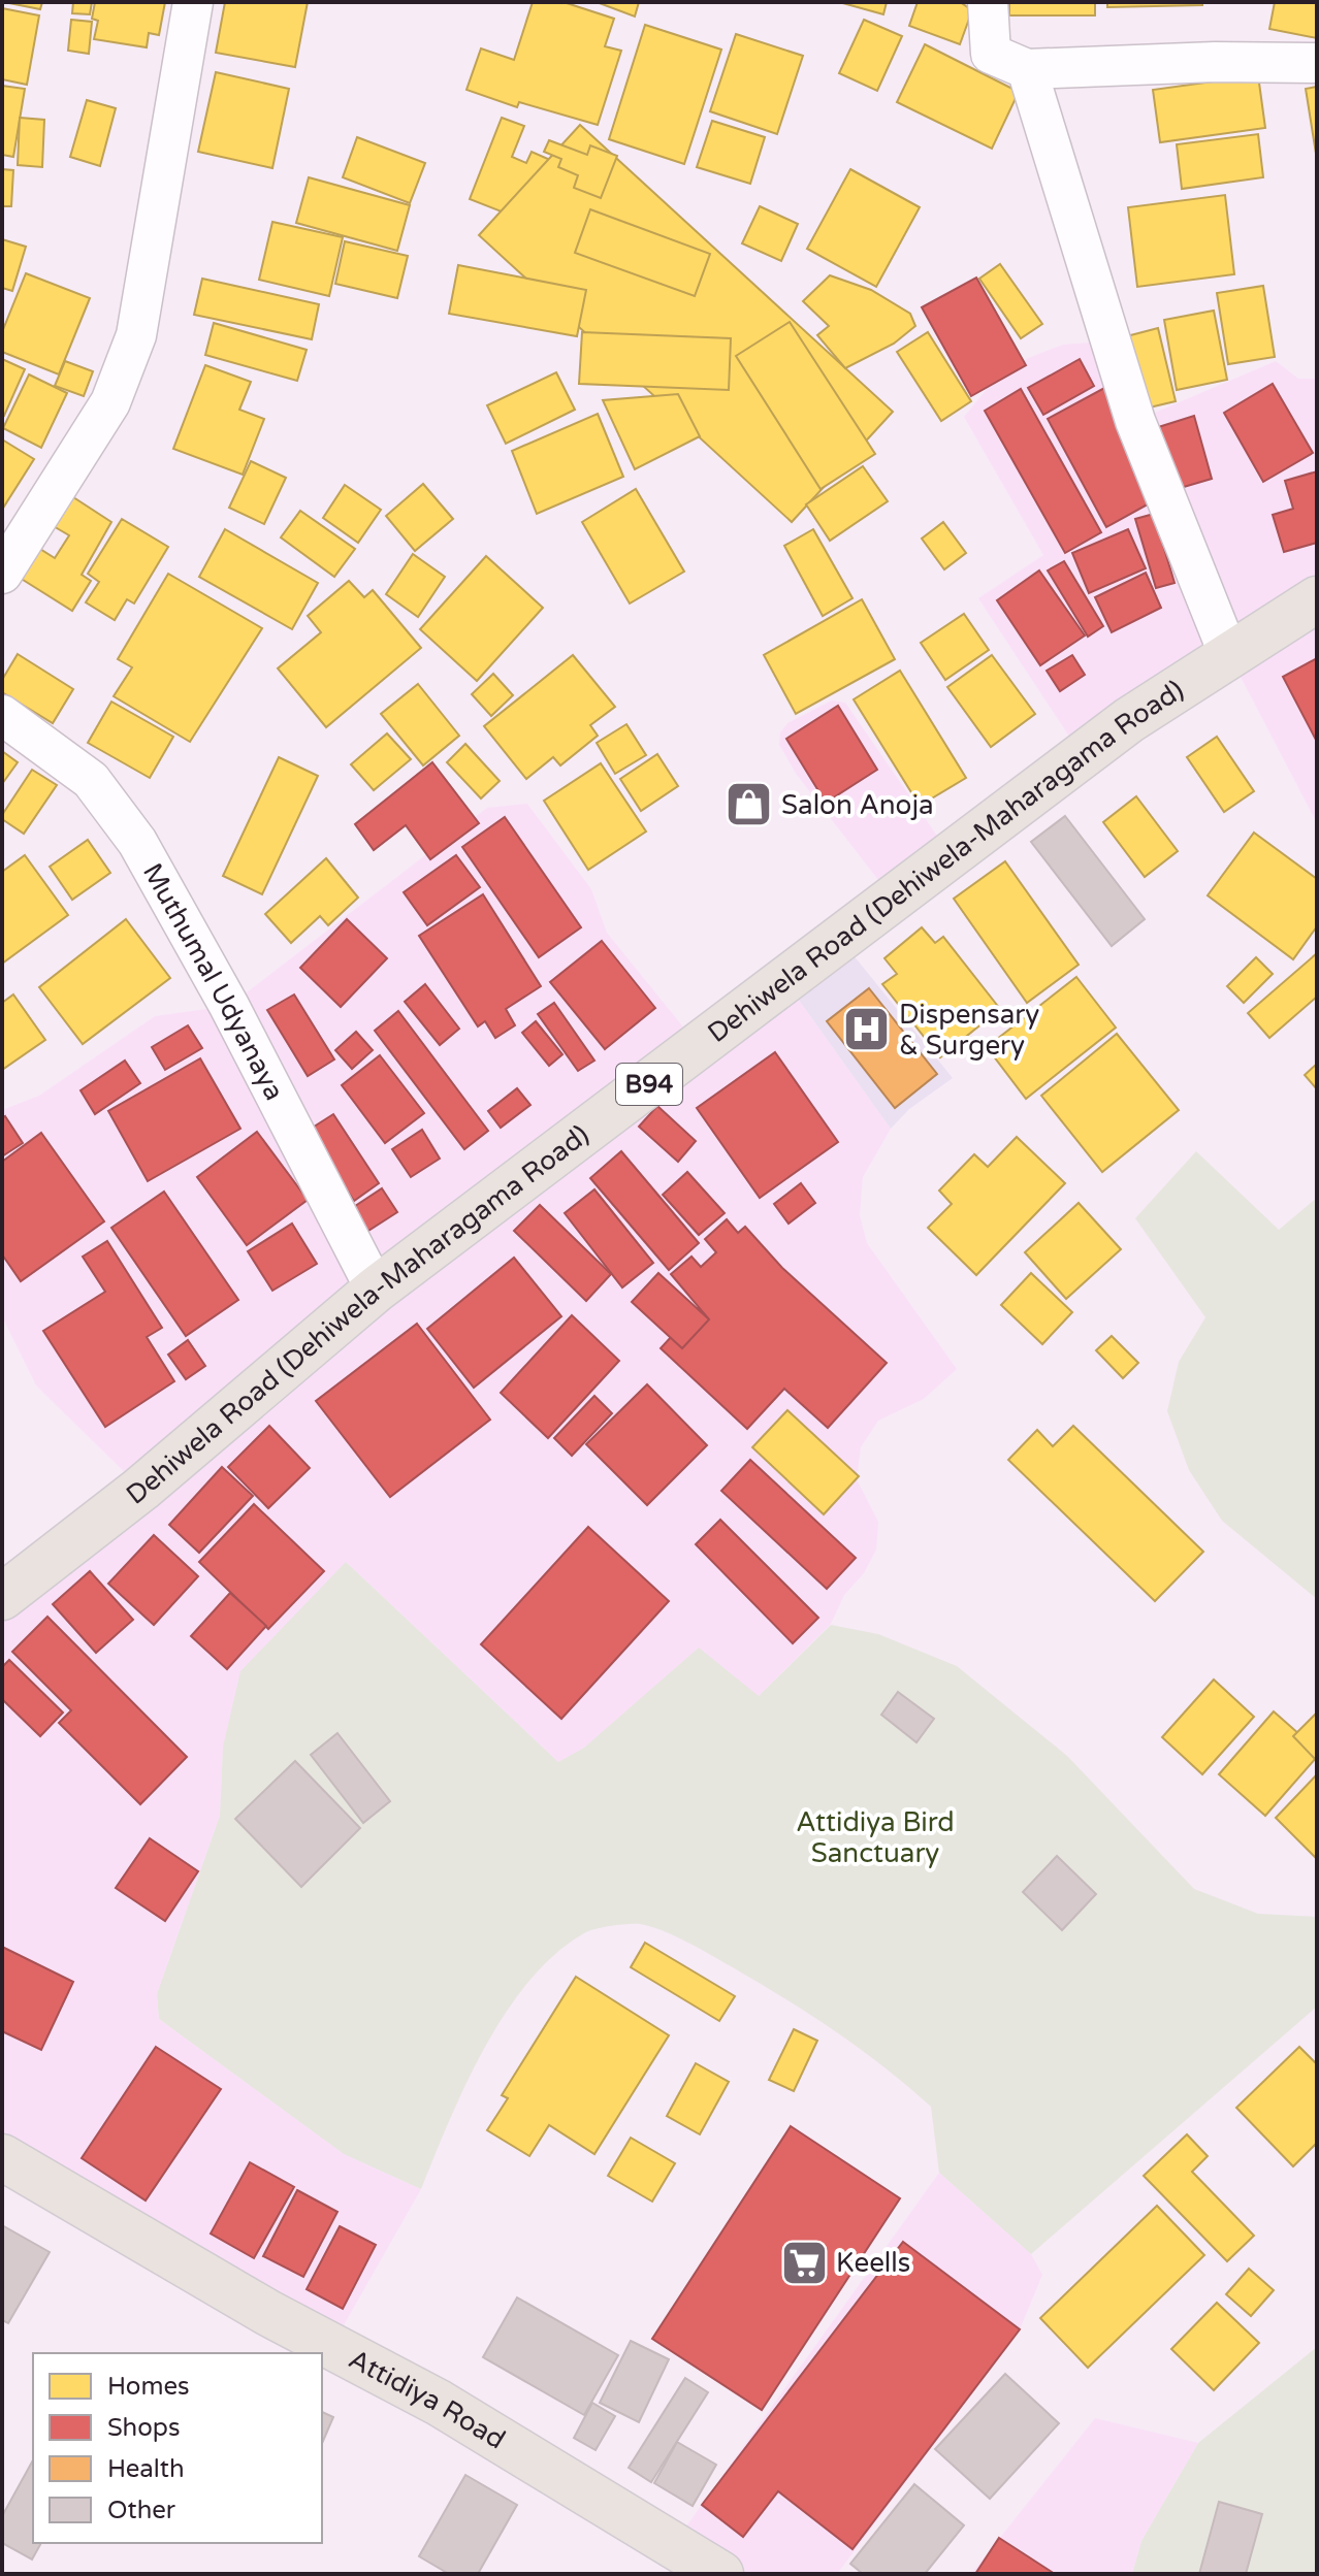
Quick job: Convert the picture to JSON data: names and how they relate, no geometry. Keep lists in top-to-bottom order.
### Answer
{
  "streets": {
    "main road": ["Dehiwela Road (Dehiwela-Maharagama Road)", "B94", "Attidiya Road"],
    "street": ["Muthumal Udyanaya"]
  },
  "crossings": [
    ["Dehiwela Road (Dehiwela-Maharagama Road)", "Muthumal Udyanaya"]
  ],
  "parks": ["Attidiya Bird Sanctuary"],
  "places": {
    "shop": ["Salon Anoja"],
    "hospital": ["Dispensary & Surgery"],
    "supermarket": ["Keells"]
  },
  "legend": [
    "Homes",
    "Shops",
    "Health",
    "Other"
  ]
}
